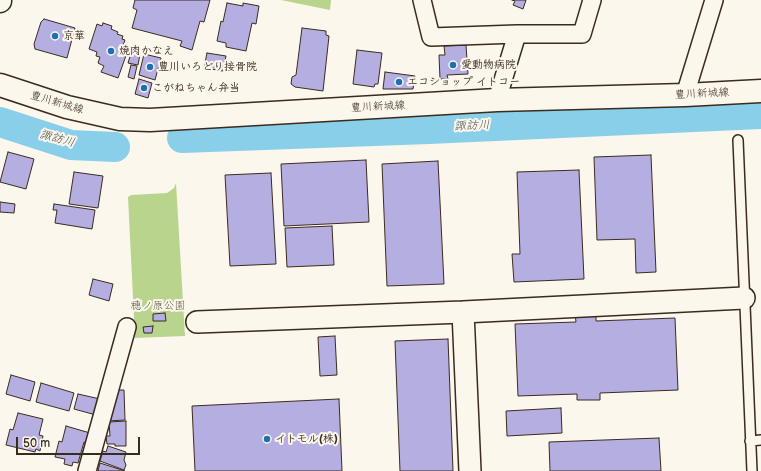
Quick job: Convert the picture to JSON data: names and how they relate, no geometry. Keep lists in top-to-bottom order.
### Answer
{
  "streets": {
    "main road": ["豊川新城線"]
  },
  "water": ["諏訪川"],
  "parks": ["穂ノ原公園"],
  "places": [
    "京華",
    "焼肉かなえ",
    "愛動物病院",
    "豊川いろどり接骨院",
    "エコショップ イトコー",
    "こがねちゃん弁当",
    "イトモル(株)"
  ],
  "scale_bar": "50 m"
}
